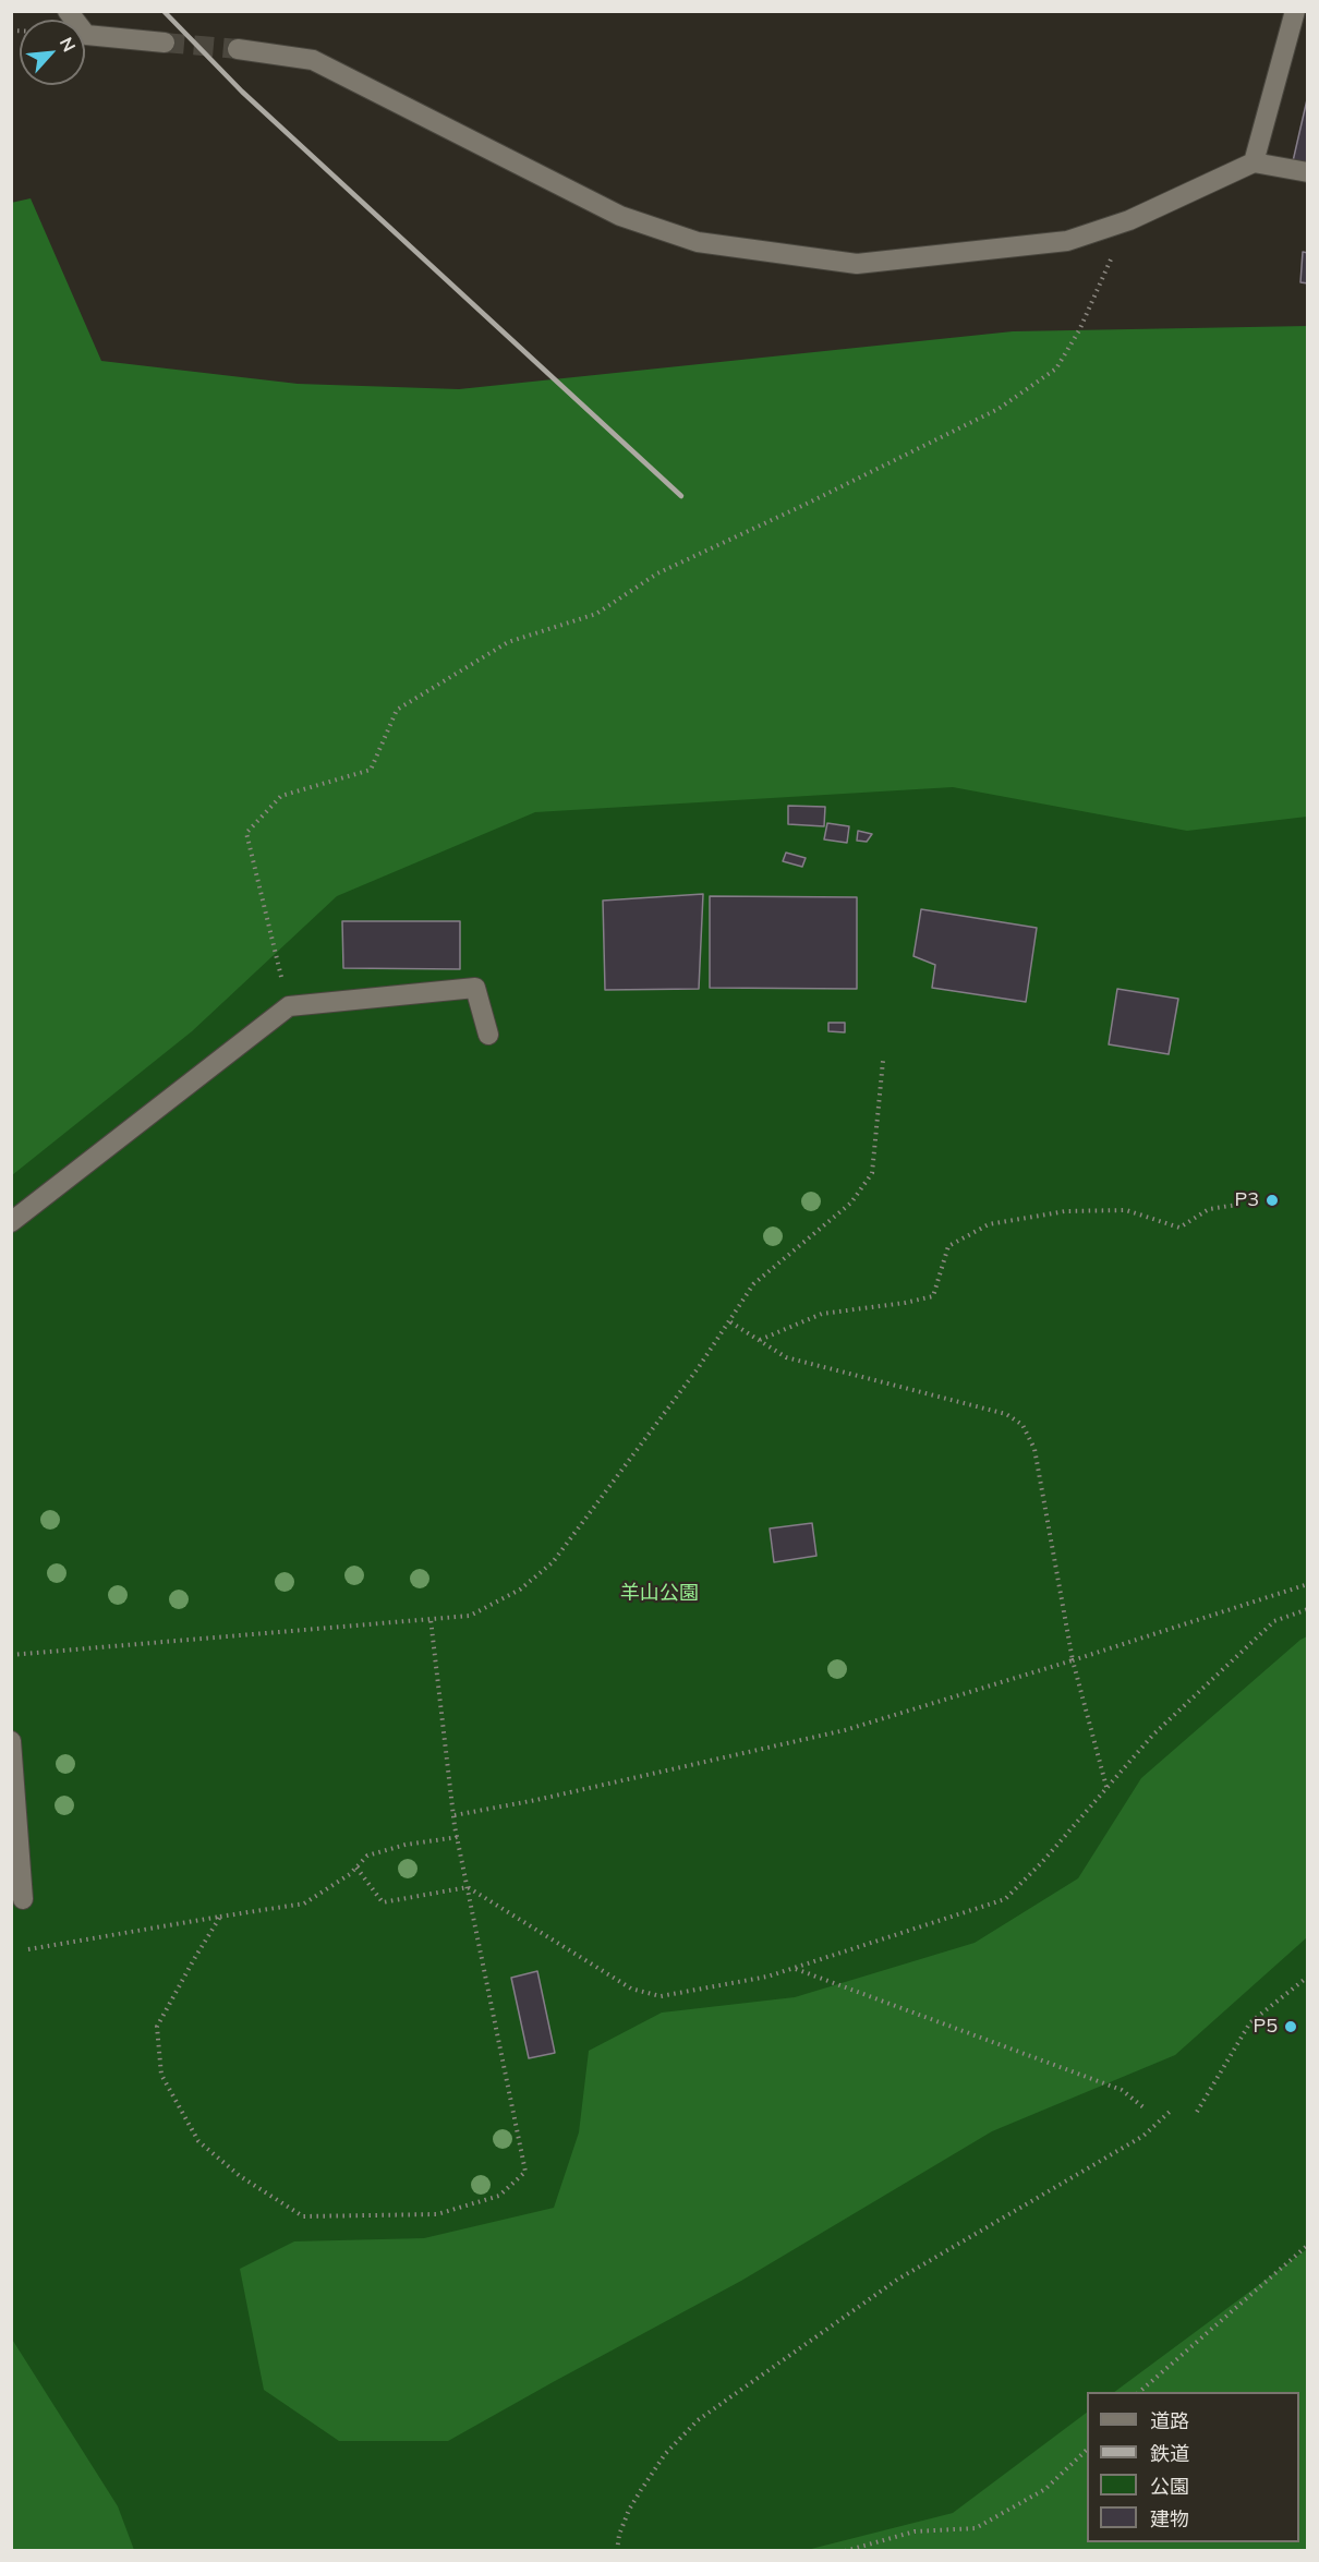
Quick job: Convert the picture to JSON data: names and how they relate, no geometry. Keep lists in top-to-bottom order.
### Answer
{
  "parks": ["羊山公園"],
  "places": ["P3", "P5"],
  "legend": [
    "道路",
    "鉄道",
    "公園",
    "建物"
  ],
  "north": "top right"
}
